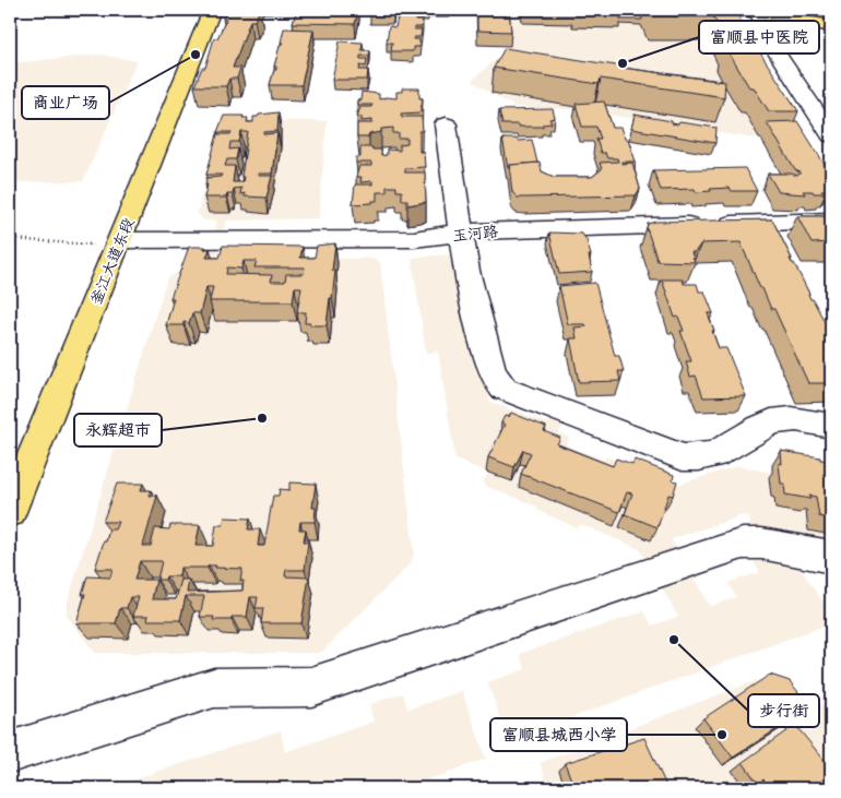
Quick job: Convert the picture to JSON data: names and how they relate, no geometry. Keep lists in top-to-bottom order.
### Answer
{
  "streets": {
    "main road": ["釜江大道东段"],
    "street": ["玉河路"]
  },
  "crossings": [
    ["玉河路", "釜江大道东段"]
  ],
  "places": [
    "商业广场",
    "富顺县中医院",
    "永辉超市",
    "步行街",
    "富顺县城西小学"
  ]
}
